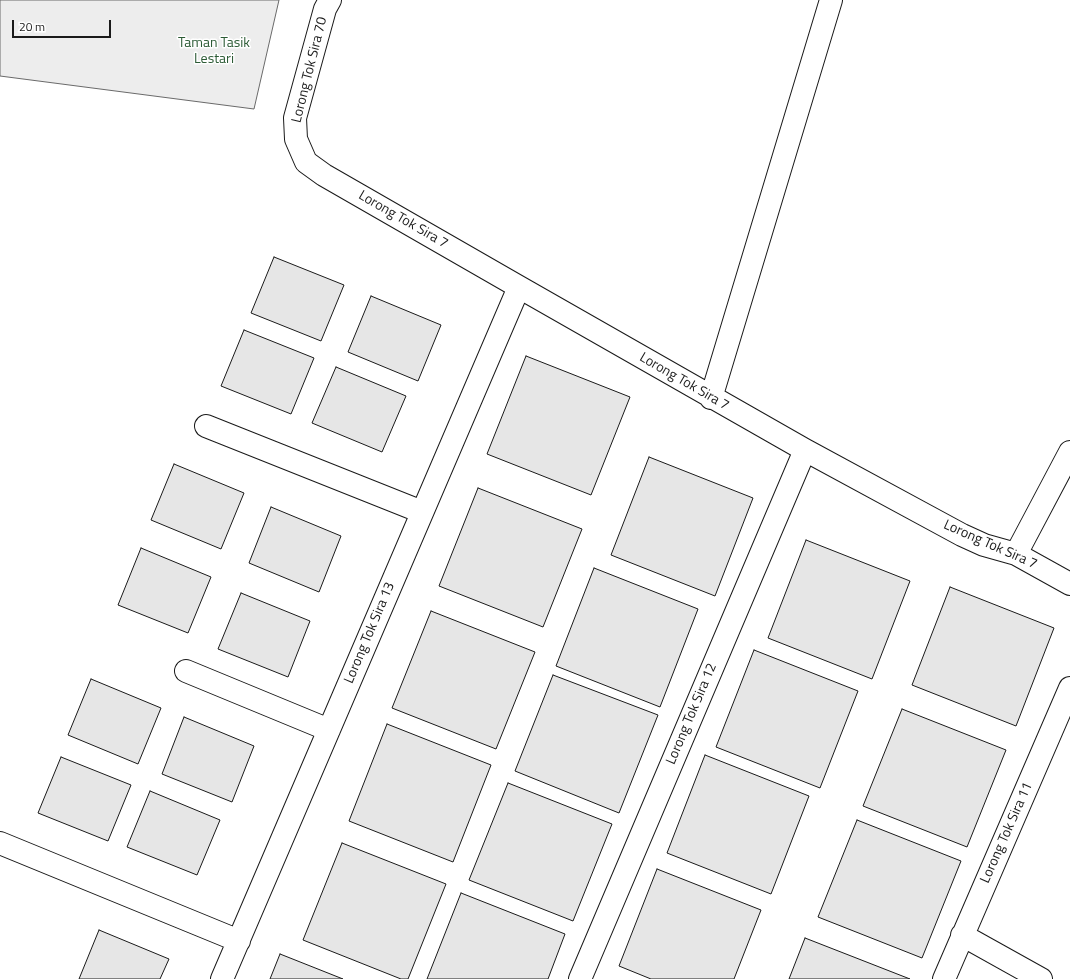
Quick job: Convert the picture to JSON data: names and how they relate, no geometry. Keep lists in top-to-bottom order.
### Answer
{
  "streets": {
    "street": [
      "Lorong Tok Sira 70",
      "Lorong Tok Sira 7",
      "Lorong Tok Sira 13",
      "Lorong Tok Sira 12",
      "Lorong Tok Sira 11"
    ]
  },
  "crossings": [
    ["Lorong Tok Sira 70", "Lorong Tok Sira 7"],
    ["Lorong Tok Sira 7", "Lorong Tok Sira 13"],
    ["Lorong Tok Sira 7", "Lorong Tok Sira 12"]
  ],
  "parks": ["Taman Tasik Lestari"],
  "scale_bar": "20 m"
}
